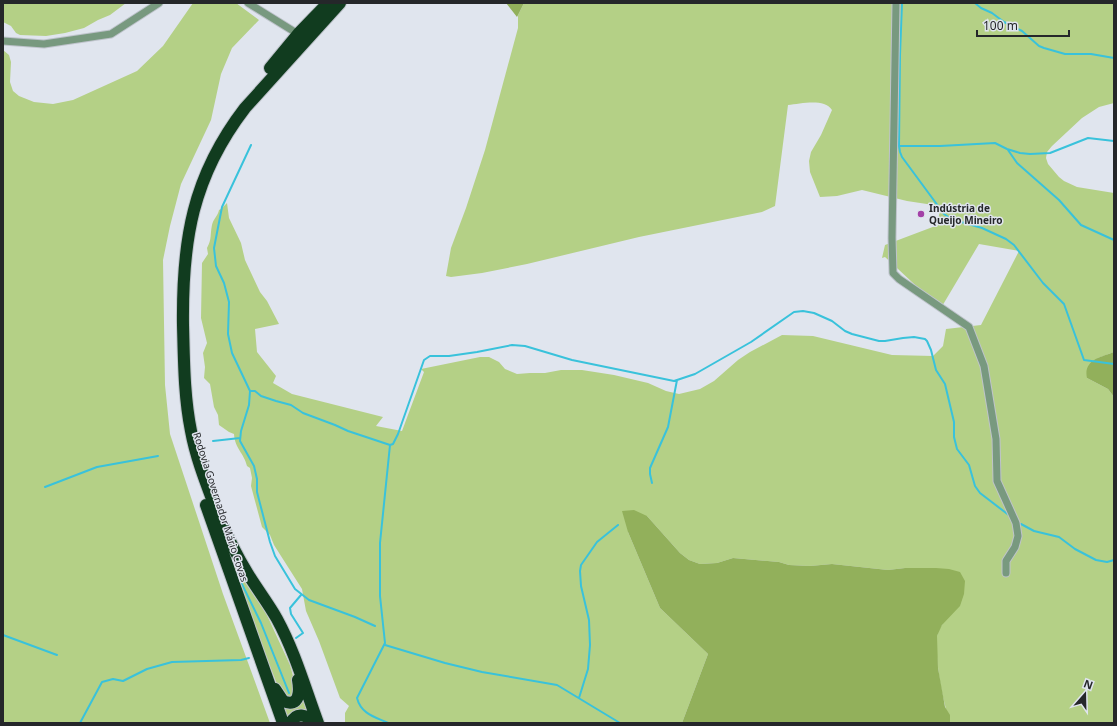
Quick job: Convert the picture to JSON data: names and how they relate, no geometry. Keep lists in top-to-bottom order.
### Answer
{
  "streets": {
    "highway": ["Rodovia Governador Mário Covas"]
  },
  "places": ["Indústria de Queijo Mineiro"],
  "scale_bar": "100 m",
  "north": "top"
}
